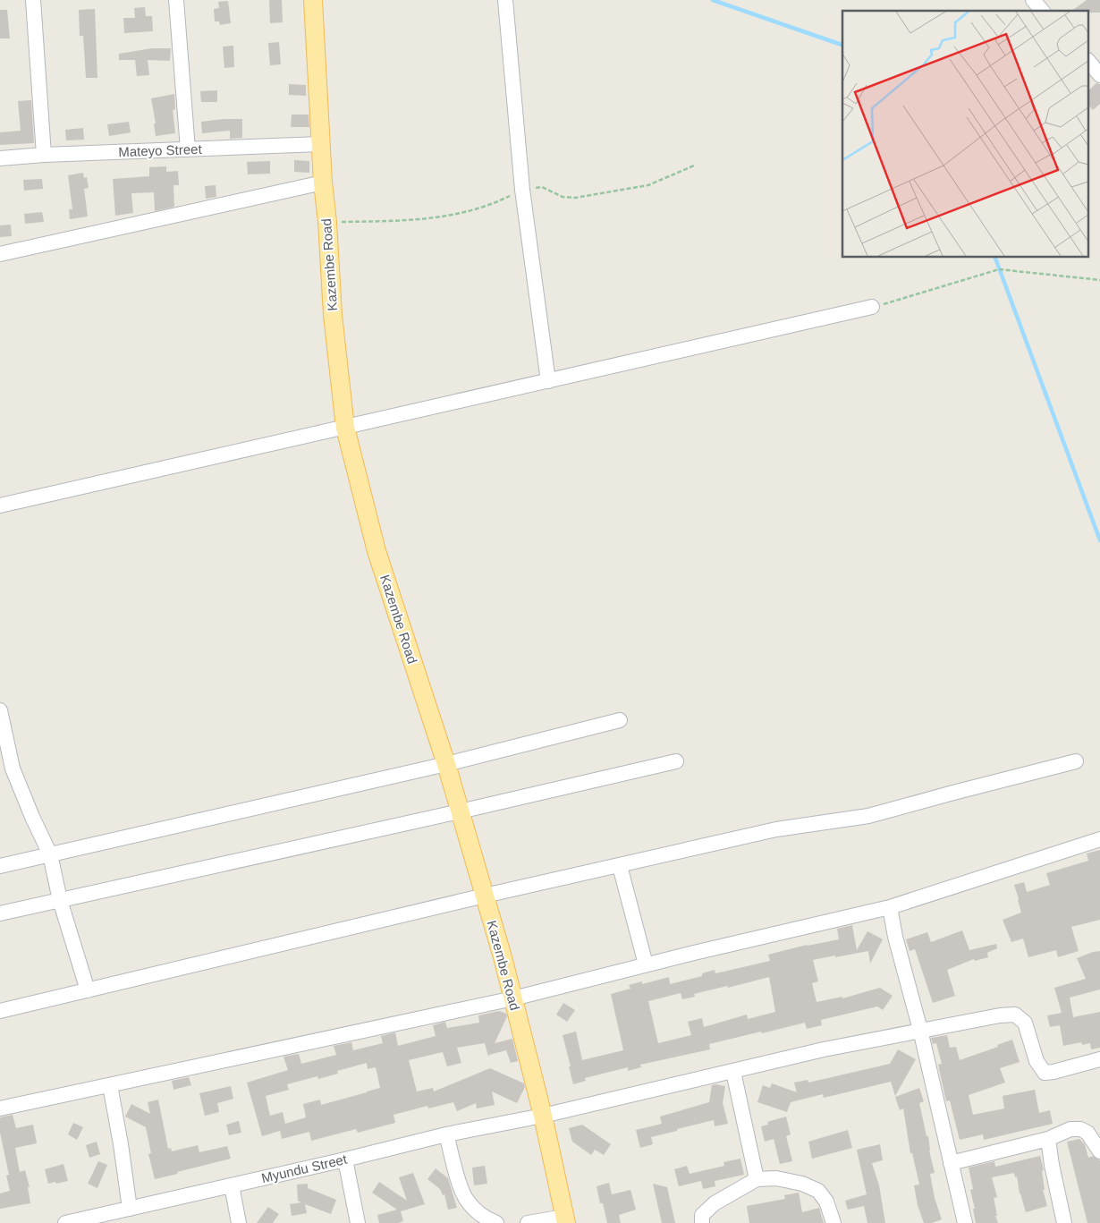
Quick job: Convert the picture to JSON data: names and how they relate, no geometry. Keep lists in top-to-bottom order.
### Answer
{
  "streets": {
    "main road": ["Kazembe Road"],
    "street": ["Mateyo Street", "Myundu Street"]
  },
  "crossings": [
    ["Mateyo Street", "Kazembe Road"],
    ["Kazembe Road", "Myundu Street"]
  ]
}
